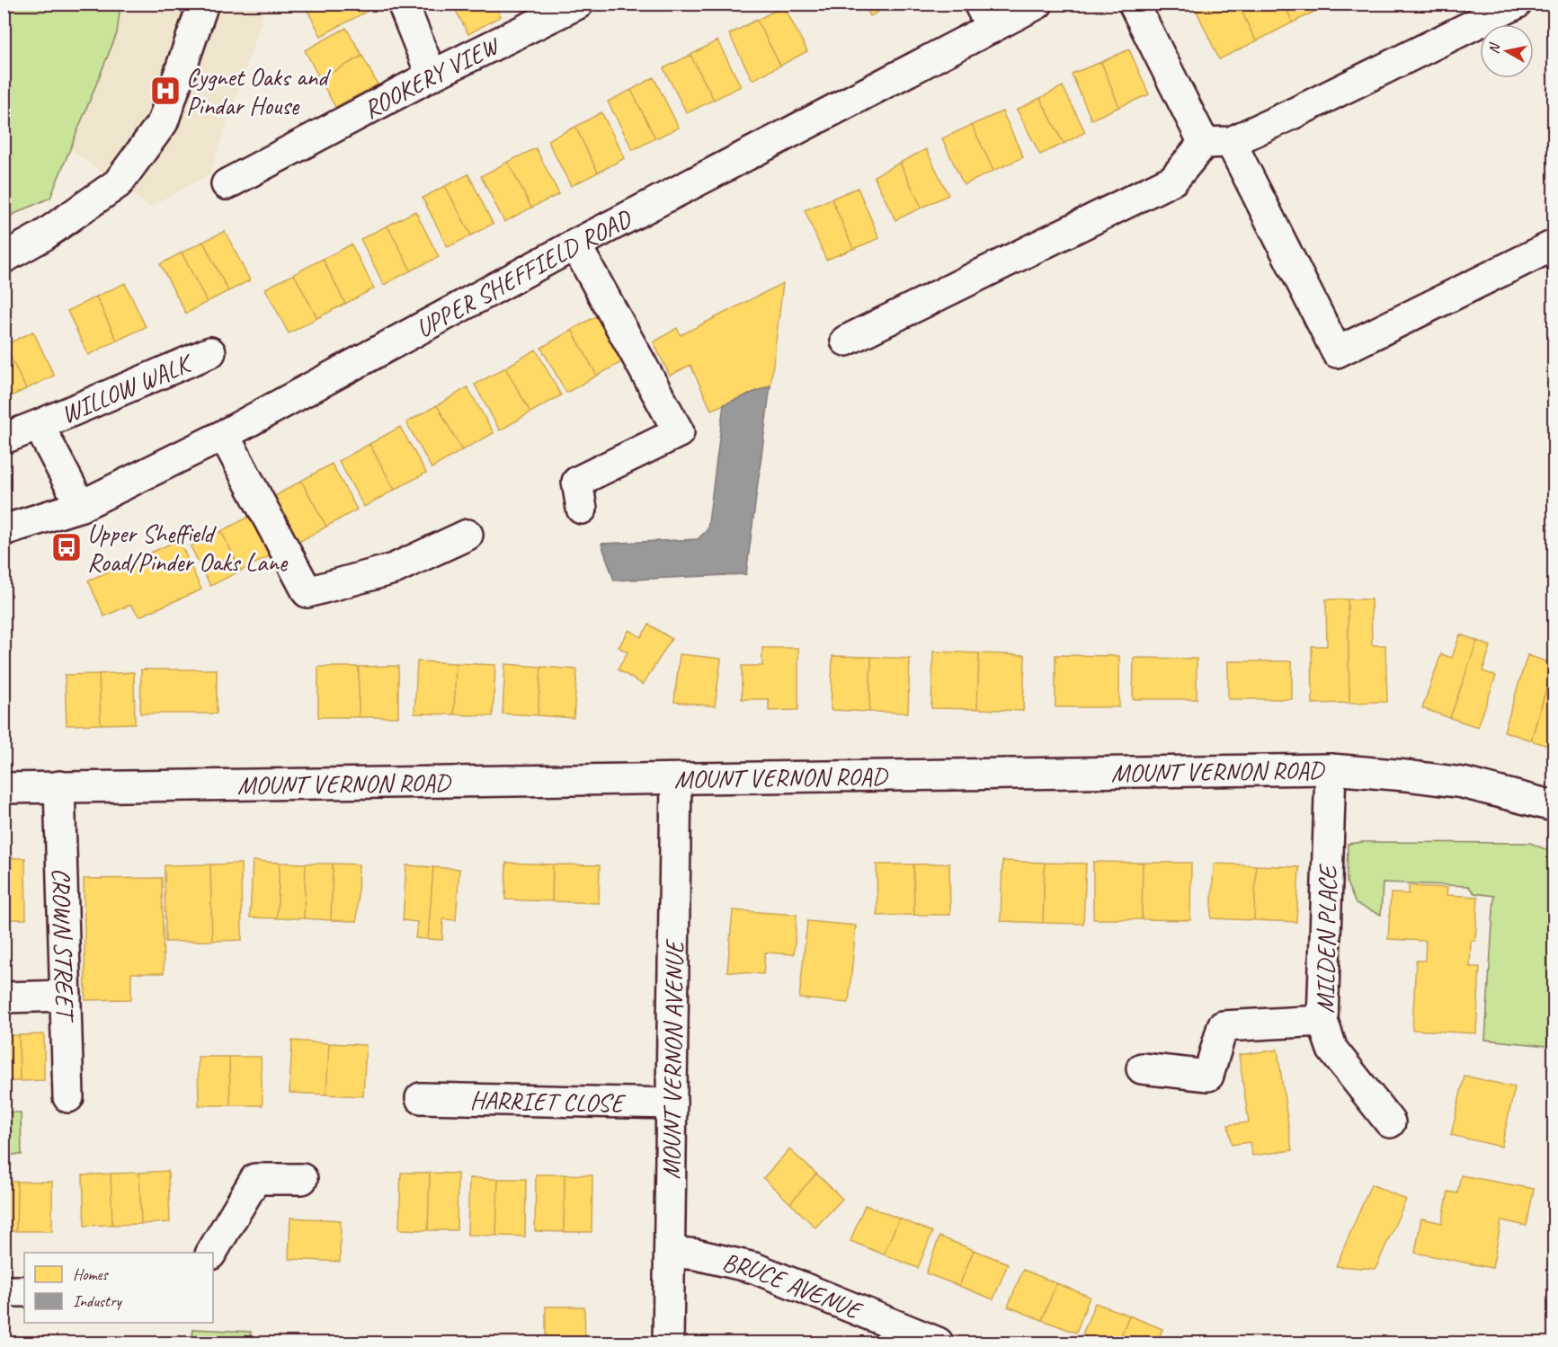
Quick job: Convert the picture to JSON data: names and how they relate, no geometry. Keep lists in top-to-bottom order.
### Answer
{
  "streets": {
    "main road": [
      "ROOKERY VIEW",
      "UPPER SHEFFIELD ROAD",
      "WILLOW WALK",
      "MOUNT VERNON ROAD",
      "MILDEN PLACE",
      "CROWN STREET",
      "MOUNT VERNON AVENUE",
      "HARRIET CLOSE",
      "BRUCE AVENUE"
    ]
  },
  "crossings": [
    ["UPPER SHEFFIELD ROAD", "WILLOW WALK"],
    ["MOUNT VERNON ROAD", "MILDEN PLACE"],
    ["MOUNT VERNON ROAD", "CROWN STREET"],
    ["MOUNT VERNON ROAD", "MOUNT VERNON AVENUE"],
    ["MOUNT VERNON AVENUE", "HARRIET CLOSE"],
    ["MOUNT VERNON AVENUE", "BRUCE AVENUE"]
  ],
  "places": {
    "hospital": ["Cygnet Oaks and Pindar House"],
    "bus stop": ["Upper Sheffield Road/Pinder Oaks Lane"]
  },
  "legend": ["Homes", "Industry"],
  "north": "left"
}
